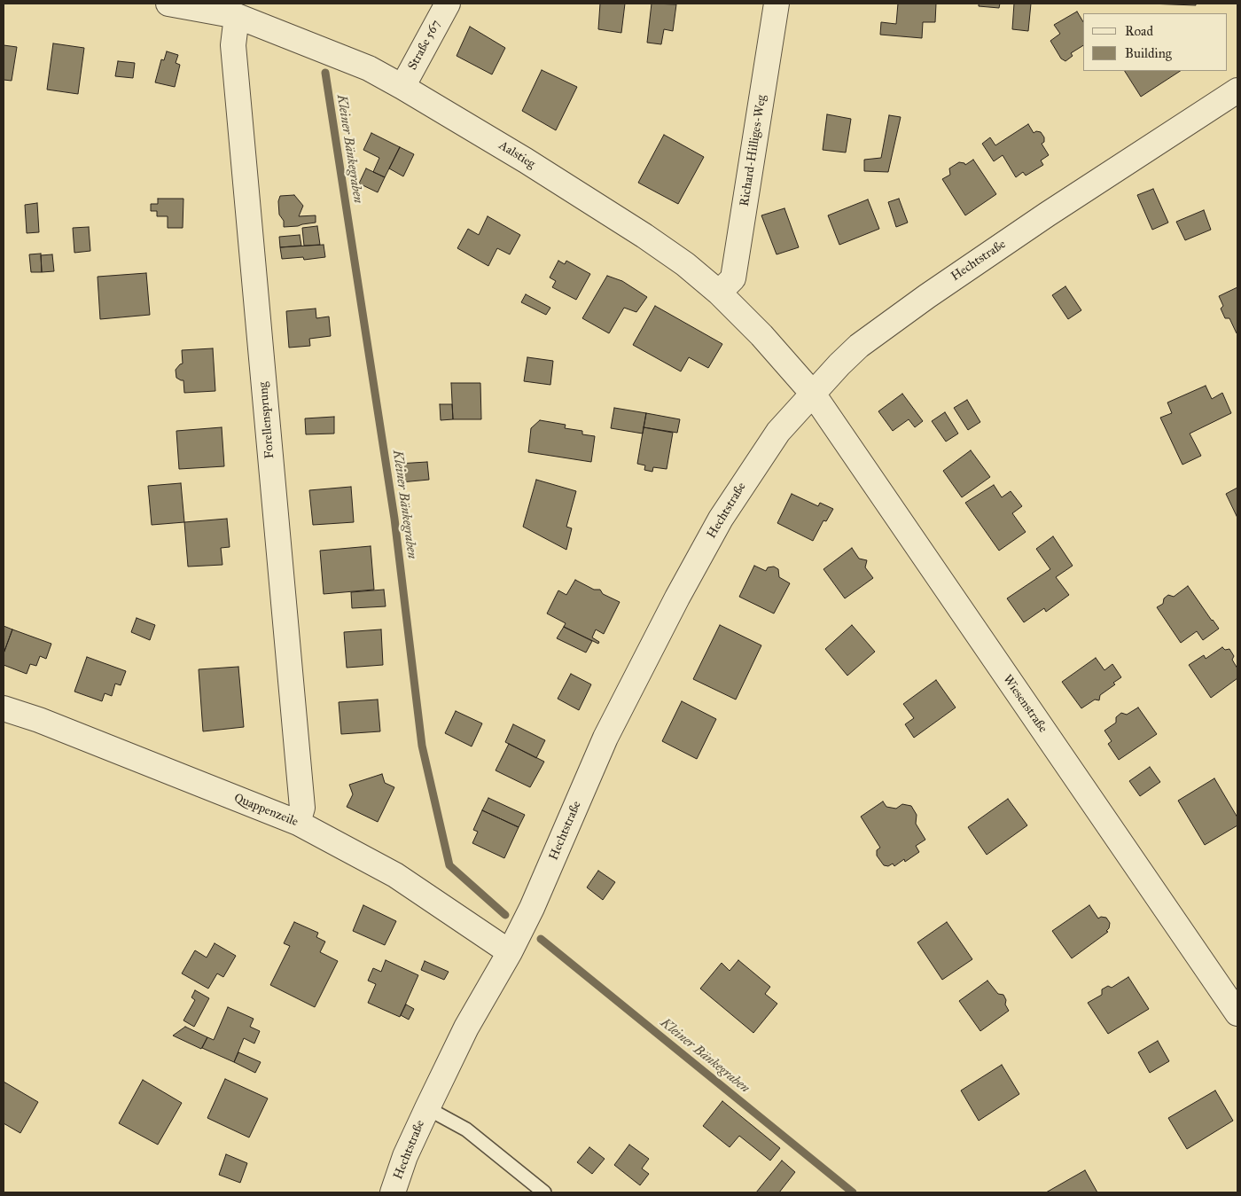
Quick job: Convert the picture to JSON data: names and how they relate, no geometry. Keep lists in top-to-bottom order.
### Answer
{
  "streets": {
    "street": [
      "Straße 567",
      "Richard-Hilliges-Weg",
      "Aalstieg",
      "Hechtstraße",
      "Forellensprung",
      "Wiesenstraße",
      "Quappenzeile"
    ]
  },
  "crossings": [
    ["Straße 567", "Aalstieg"],
    ["Richard-Hilliges-Weg", "Aalstieg"],
    ["Aalstieg", "Hechtstraße"],
    ["Aalstieg", "Forellensprung"],
    ["Aalstieg", "Wiesenstraße"],
    ["Hechtstraße", "Wiesenstraße"],
    ["Hechtstraße", "Quappenzeile"],
    ["Forellensprung", "Quappenzeile"]
  ],
  "water": ["Kleiner Bänkegraben"],
  "legend": ["Road", "Building"]
}
